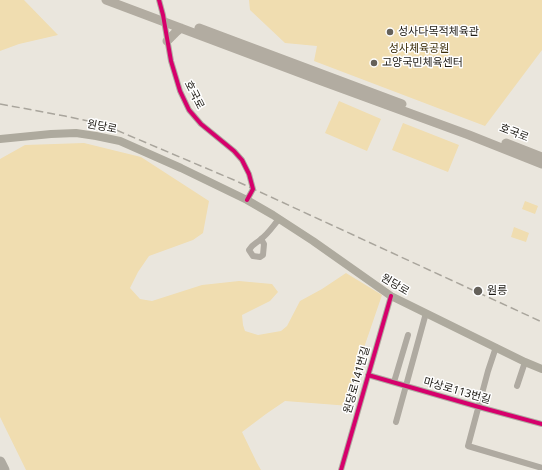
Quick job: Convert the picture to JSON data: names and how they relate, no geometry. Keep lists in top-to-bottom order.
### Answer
{
  "streets": {
    "main road": ["호국로", "원당로"],
    "street": ["원당로141번길", "마상로113번길"]
  },
  "crossings": [
    ["호국로", "원당로"],
    ["원당로", "원당로141번길"],
    ["원당로141번길", "마상로113번길"]
  ],
  "parks": ["성사체육공원"],
  "places": ["성사다목적체육관", "고양국민체육센터", "원릉"]
}
